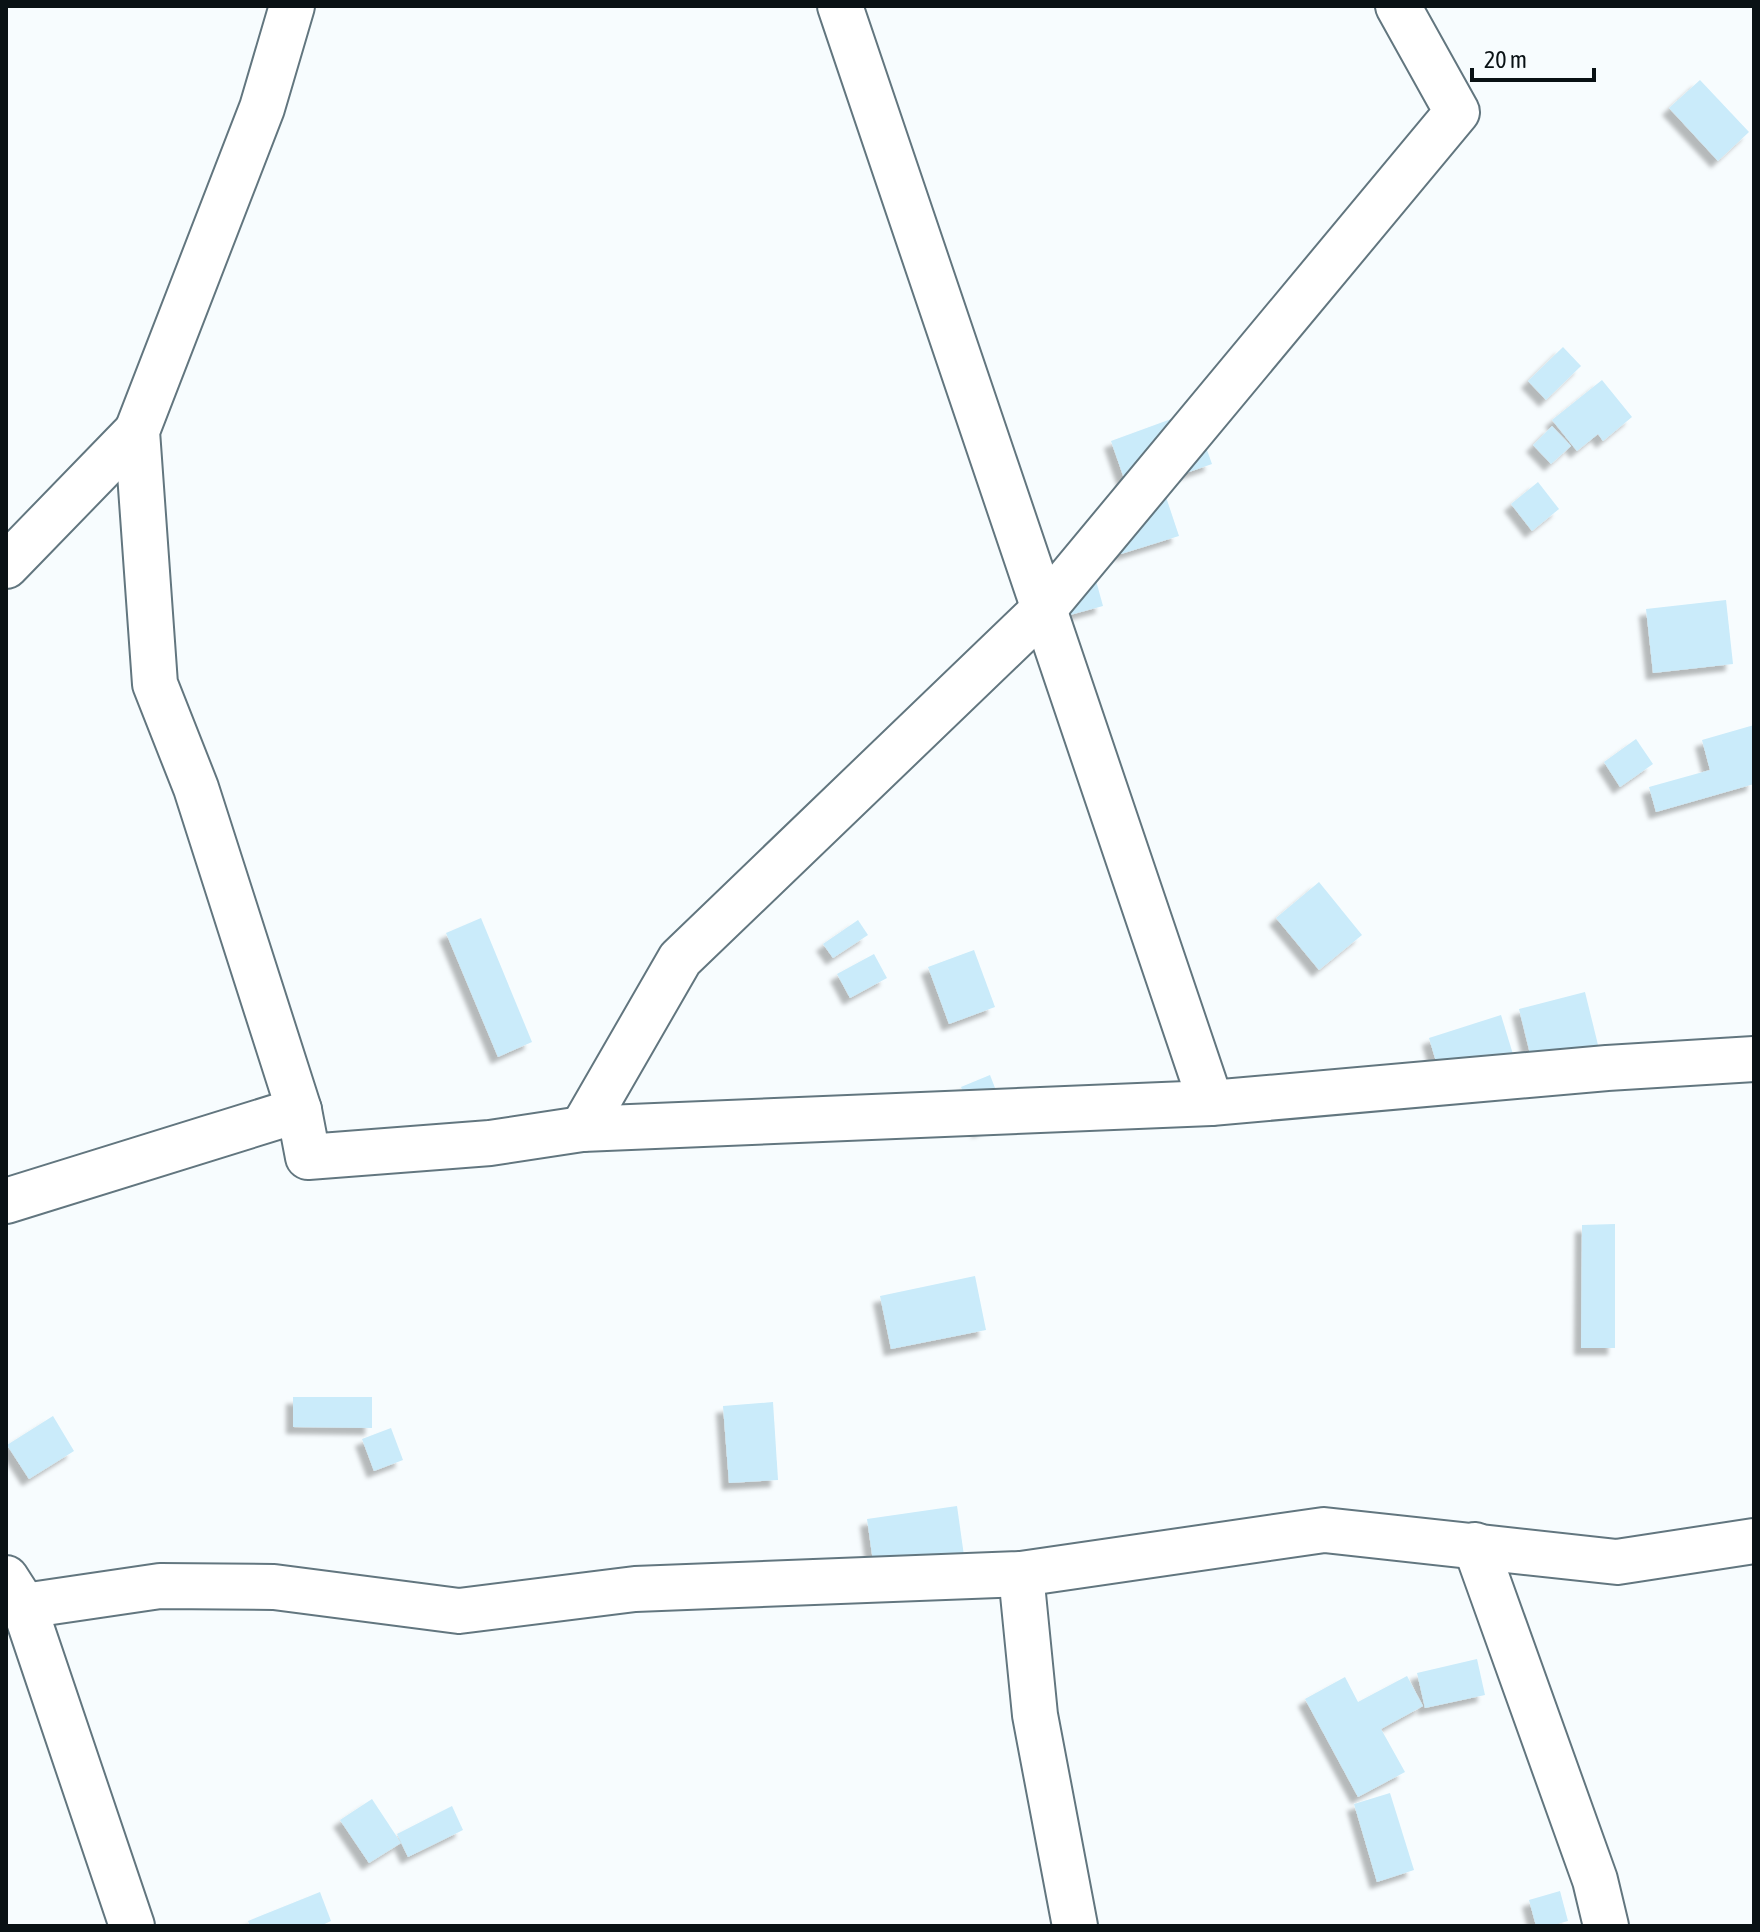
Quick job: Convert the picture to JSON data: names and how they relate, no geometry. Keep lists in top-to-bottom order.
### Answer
{
  "scale_bar": "20 m"
}
